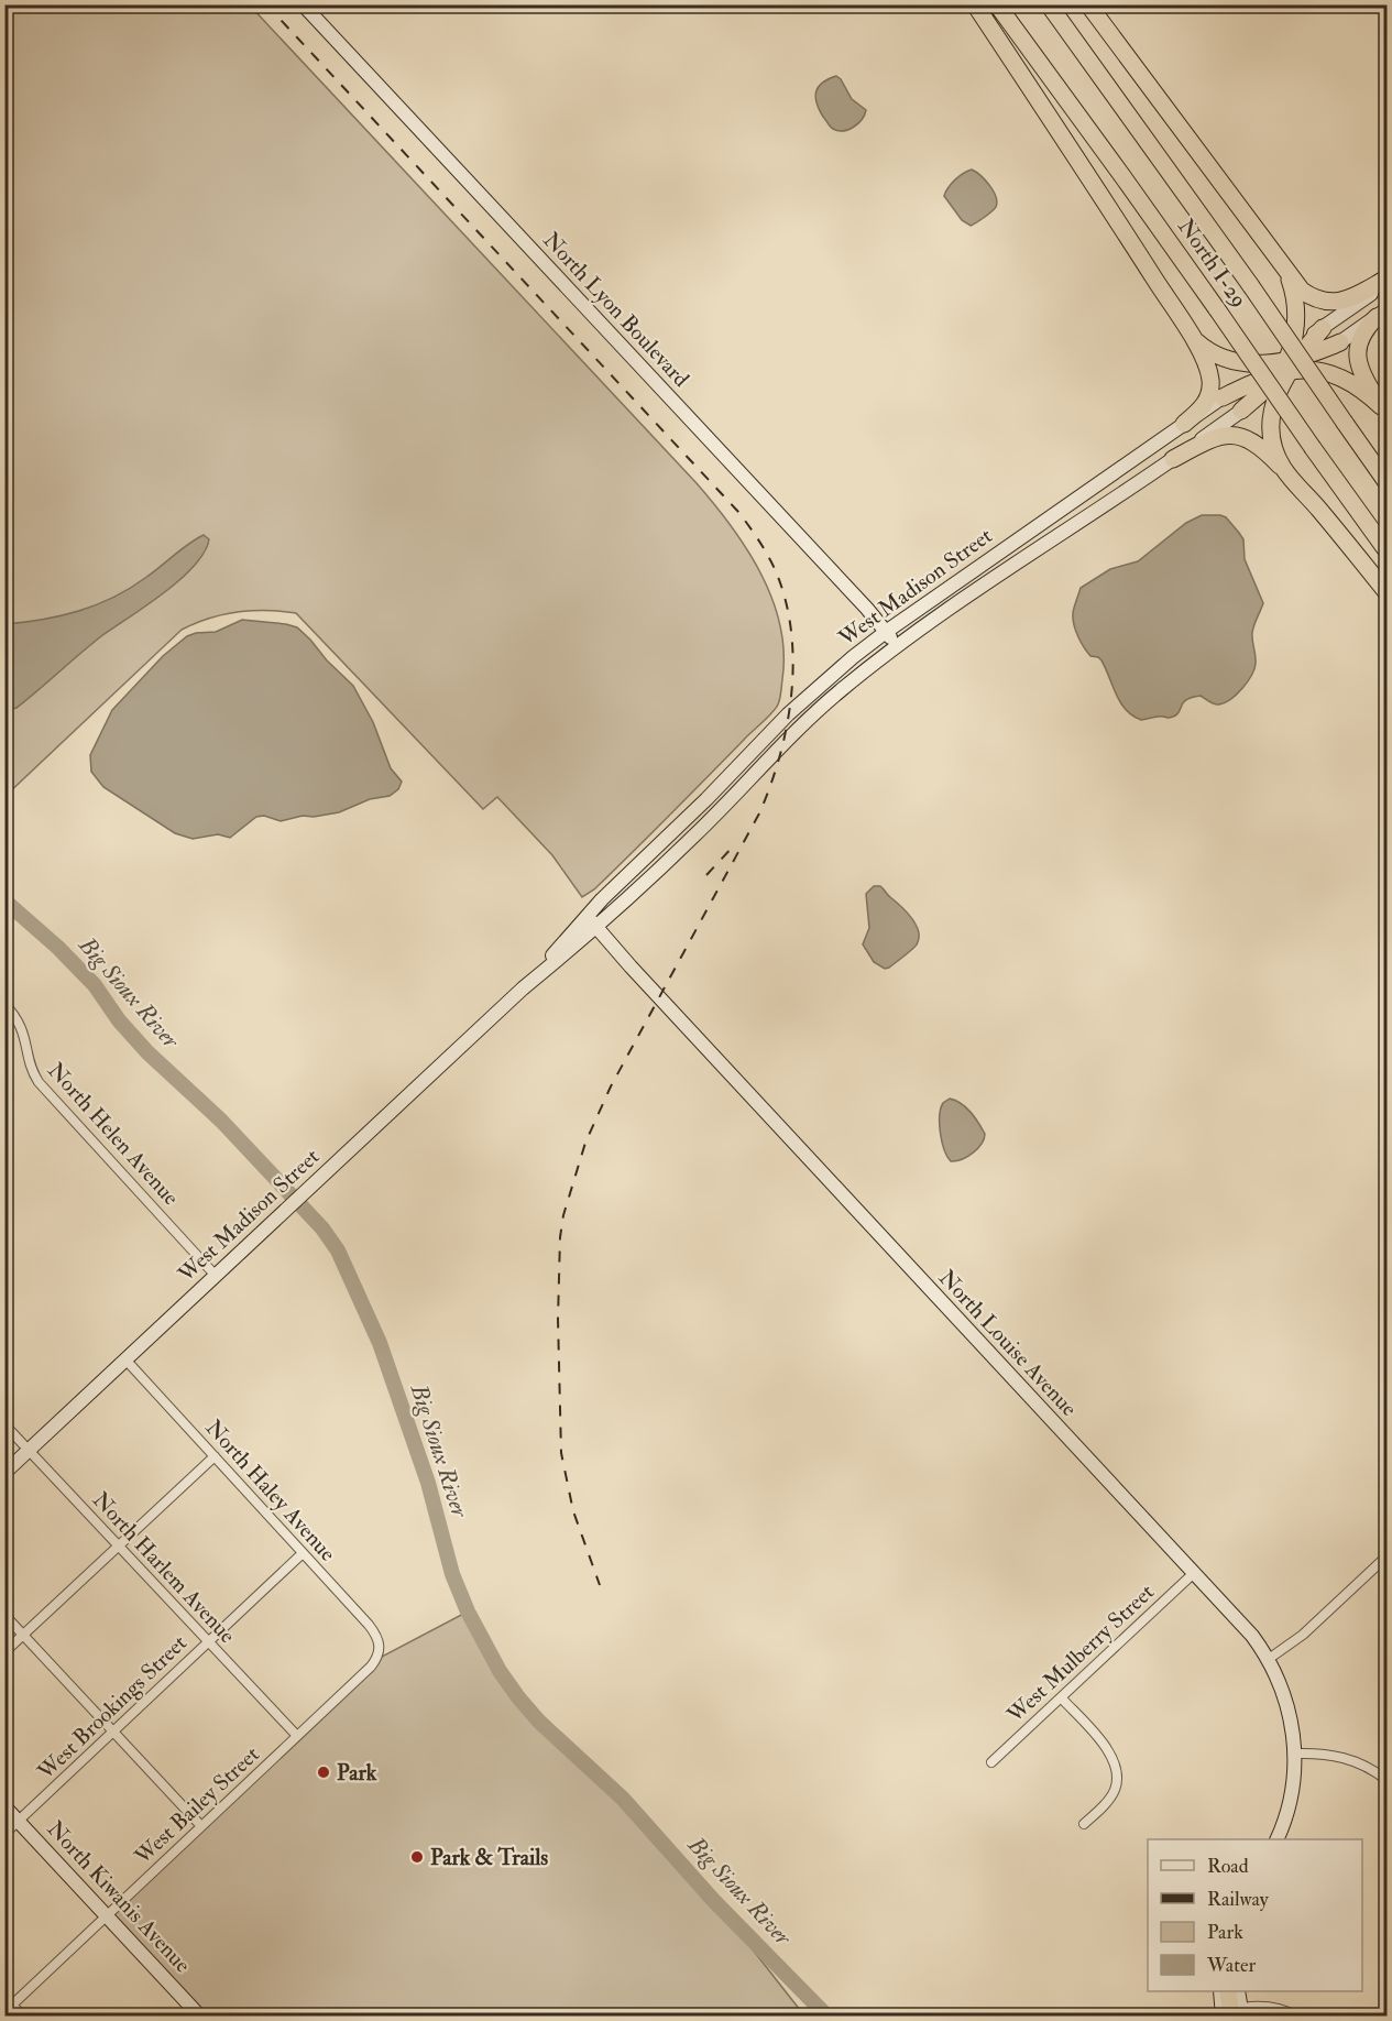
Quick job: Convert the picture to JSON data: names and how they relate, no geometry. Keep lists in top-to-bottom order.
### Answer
{
  "streets": {
    "highway": ["North I-29"],
    "main road": [
      "North Lyon Boulevard",
      "West Madison Street",
      "North Louise Avenue",
      "North Kiwanis Avenue"
    ],
    "street": [
      "North Helen Avenue",
      "North Haley Avenue",
      "North Harlem Avenue",
      "West Mulberry Street",
      "West Brookings Street",
      "West Bailey Street"
    ]
  },
  "crossings": [
    ["North Lyon Boulevard", "West Madison Street"],
    ["West Madison Street", "North Helen Avenue"],
    ["West Madison Street", "North Louise Avenue"],
    ["West Madison Street", "North Haley Avenue"],
    ["West Madison Street", "North Harlem Avenue"],
    ["North Louise Avenue", "West Mulberry Street"],
    ["North Haley Avenue", "West Brookings Street"],
    ["North Haley Avenue", "West Bailey Street"],
    ["North Harlem Avenue", "West Brookings Street"],
    ["North Harlem Avenue", "West Bailey Street"],
    ["West Brookings Street", "North Kiwanis Avenue"],
    ["West Bailey Street", "North Kiwanis Avenue"]
  ],
  "water": ["Big Sioux River"],
  "places": ["Park", "Park & Trails"],
  "legend": [
    "Road",
    "Railway",
    "Park",
    "Water"
  ]
}
